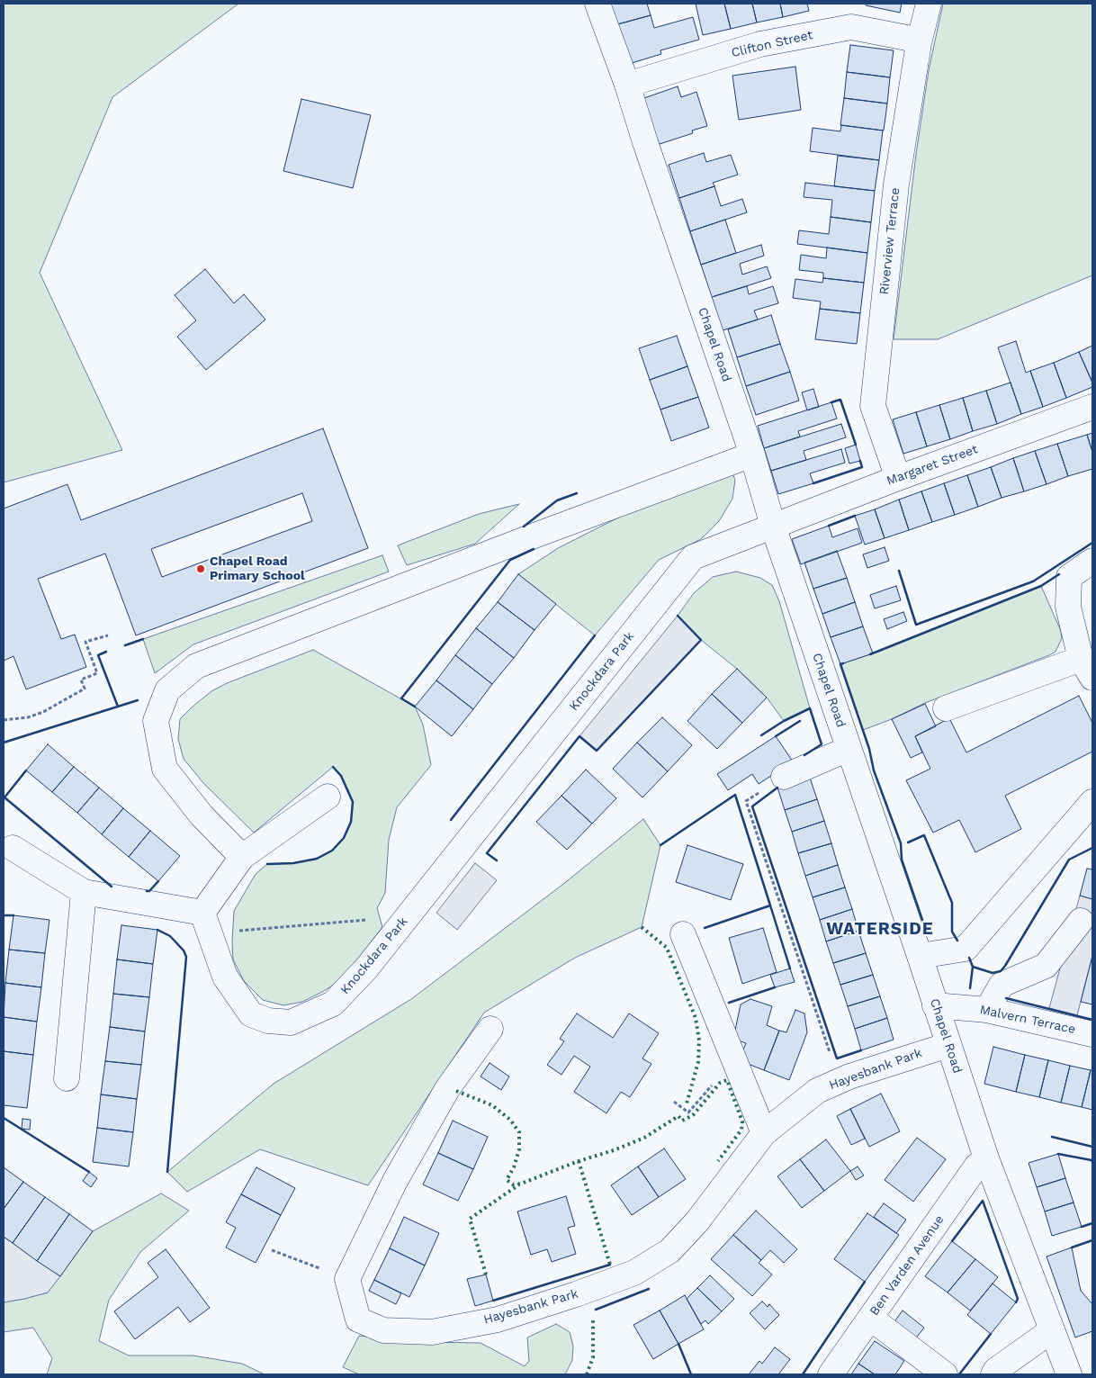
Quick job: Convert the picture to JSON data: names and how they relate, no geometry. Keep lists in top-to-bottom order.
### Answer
{
  "streets": {
    "street": [
      "Clifton Street",
      "Riverview Terrace",
      "Chapel Road",
      "Margaret Street",
      "Knockdara Park",
      "Malvern Terrace",
      "Hayesbank Park",
      "Ben Varden Avenue"
    ]
  },
  "crossings": [
    ["Clifton Street", "Riverview Terrace"],
    ["Clifton Street", "Chapel Road"],
    ["Riverview Terrace", "Margaret Street"],
    ["Chapel Road", "Margaret Street"],
    ["Chapel Road", "Knockdara Park"],
    ["Chapel Road", "Malvern Terrace"],
    ["Chapel Road", "Hayesbank Park"],
    ["Chapel Road", "Ben Varden Avenue"],
    ["Margaret Street", "Knockdara Park"]
  ],
  "districts": ["WATERSIDE"],
  "places": ["Chapel Road Primary School"]
}
